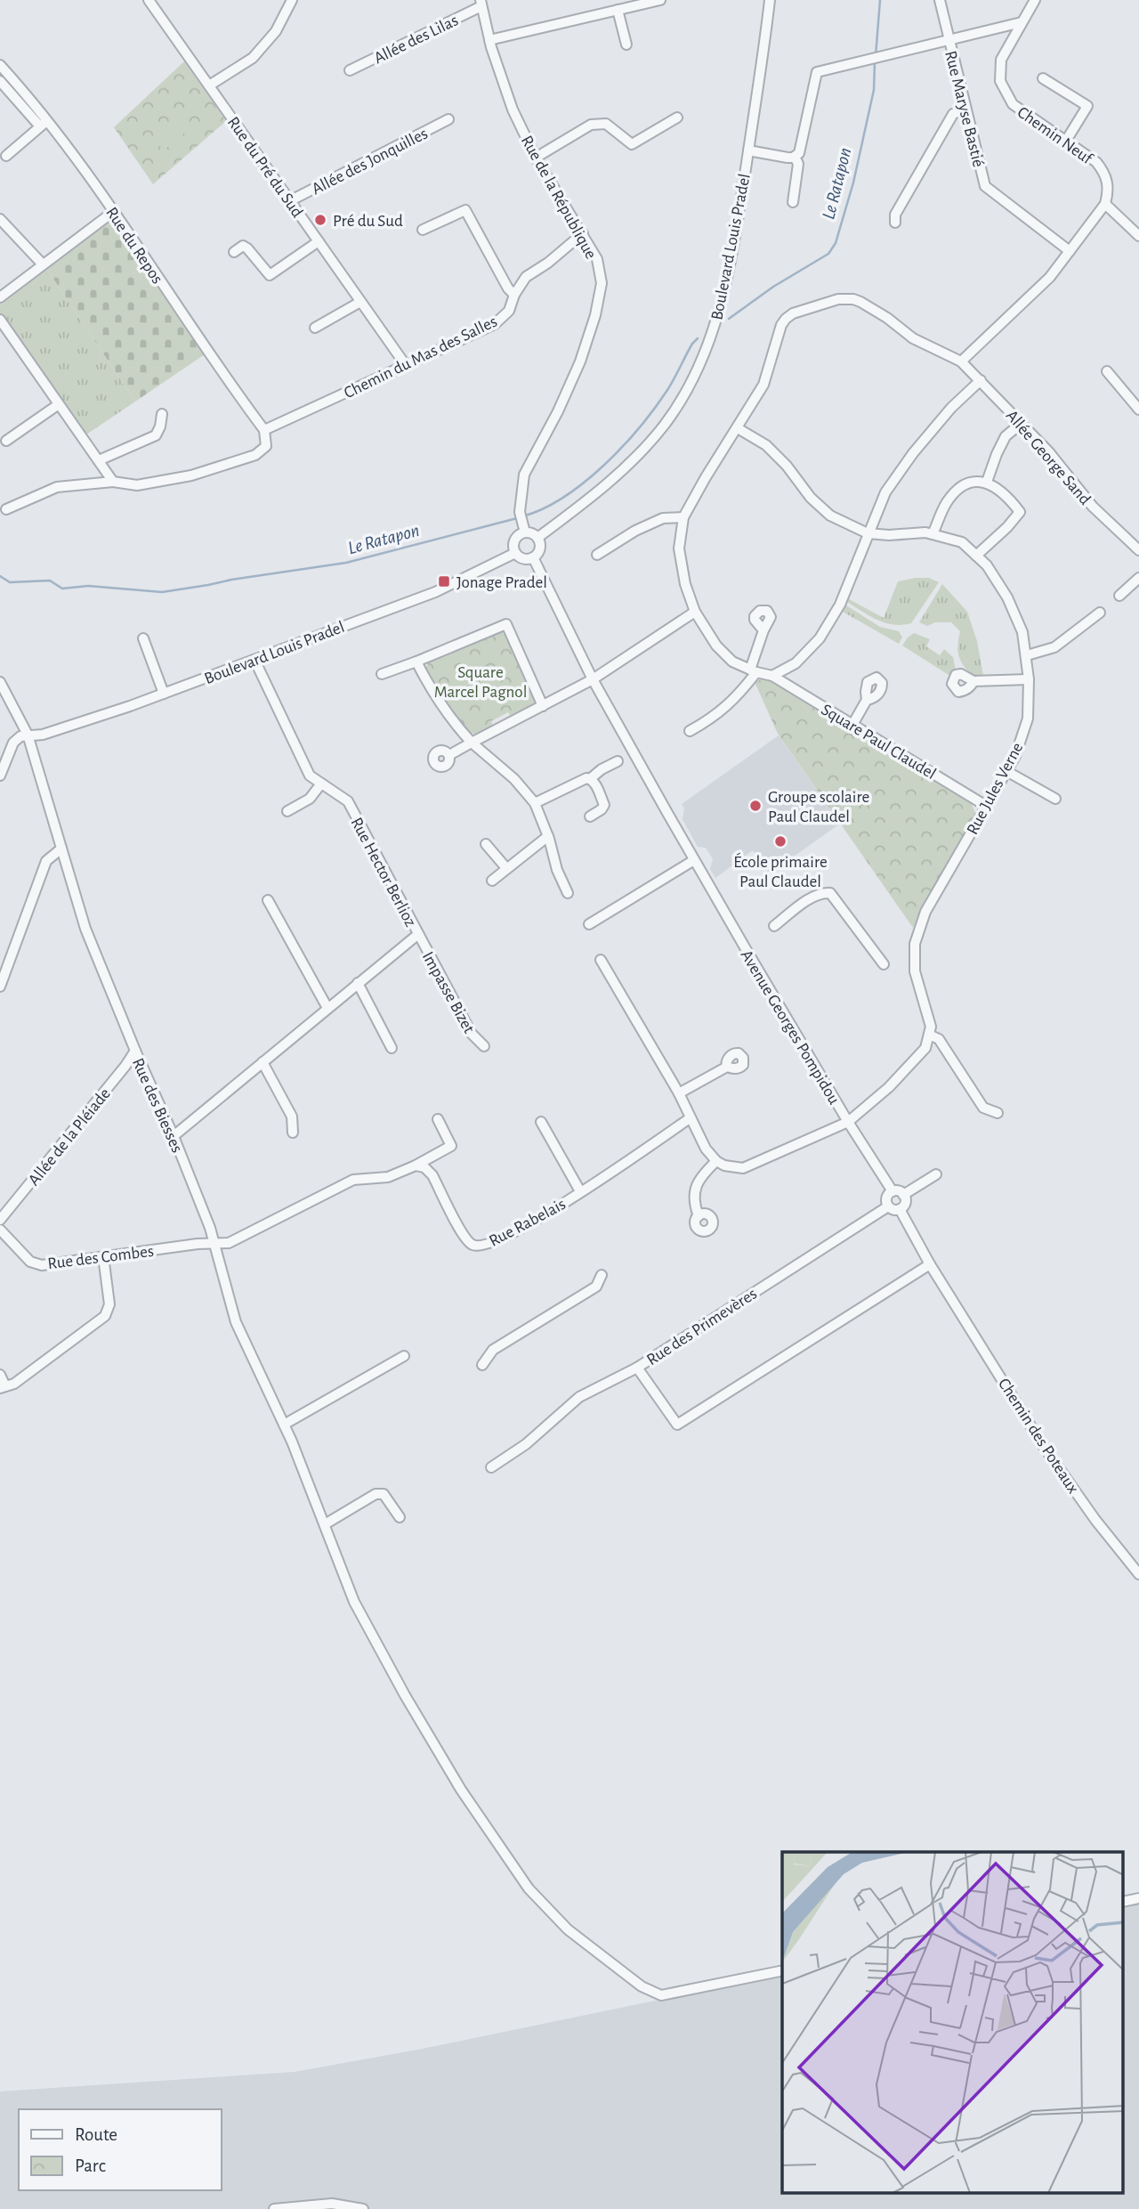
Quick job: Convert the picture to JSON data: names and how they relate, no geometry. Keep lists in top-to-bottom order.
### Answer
{
  "streets": {
    "street": [
      "Allée des Lilas",
      "Rue Maryse Bastié",
      "Chemin Neuf",
      "Allée des Jonquilles",
      "Rue du Pré du Sud",
      "Rue de la République",
      "Rue du Repos",
      "Boulevard Louis Pradel",
      "Chemin du Mas des Salles",
      "Allée George Sand",
      "Square Paul Claudel",
      "Rue Jules Verne",
      "Rue Hector Berlioz",
      "Impasse Bizet",
      "Avenue Georges Pompidou",
      "Rue des Biesses",
      "Allée de la Pléiade",
      "Rue Rabelais",
      "Rue des Combes",
      "Rue des Primevères",
      "Chemin des Poteaux"
    ]
  },
  "crossings": [
    ["Allée des Lilas", "Rue de la République"],
    ["Allée des Jonquilles", "Rue du Pré du Sud"],
    ["Rue du Pré du Sud", "Chemin du Mas des Salles"],
    ["Rue de la République", "Boulevard Louis Pradel"],
    ["Rue de la République", "Chemin du Mas des Salles"],
    ["Rue de la République", "Avenue Georges Pompidou"],
    ["Rue du Repos", "Chemin du Mas des Salles"],
    ["Boulevard Louis Pradel", "Rue Hector Berlioz"],
    ["Boulevard Louis Pradel", "Avenue Georges Pompidou"],
    ["Boulevard Louis Pradel", "Rue des Biesses"],
    ["Allée George Sand", "Rue Jules Verne"],
    ["Square Paul Claudel", "Rue Jules Verne"],
    ["Rue Hector Berlioz", "Impasse Bizet"],
    ["Rue Hector Berlioz", "Rue des Biesses"],
    ["Avenue Georges Pompidou", "Rue des Primevères"],
    ["Rue des Biesses", "Allée de la Pléiade"],
    ["Rue des Biesses", "Rue des Combes"],
    ["Rue des Primevères", "Chemin des Poteaux"]
  ],
  "water": ["Le Ratapon"],
  "parks": ["Square Marcel Pagnol"],
  "places": {
    "other": ["Pré du Sud", "Groupe scolaire Paul Claudel", "École primaire Paul Claudel"],
    "transit": ["Jonage Pradel"]
  },
  "legend": ["Route", "Parc"]
}
